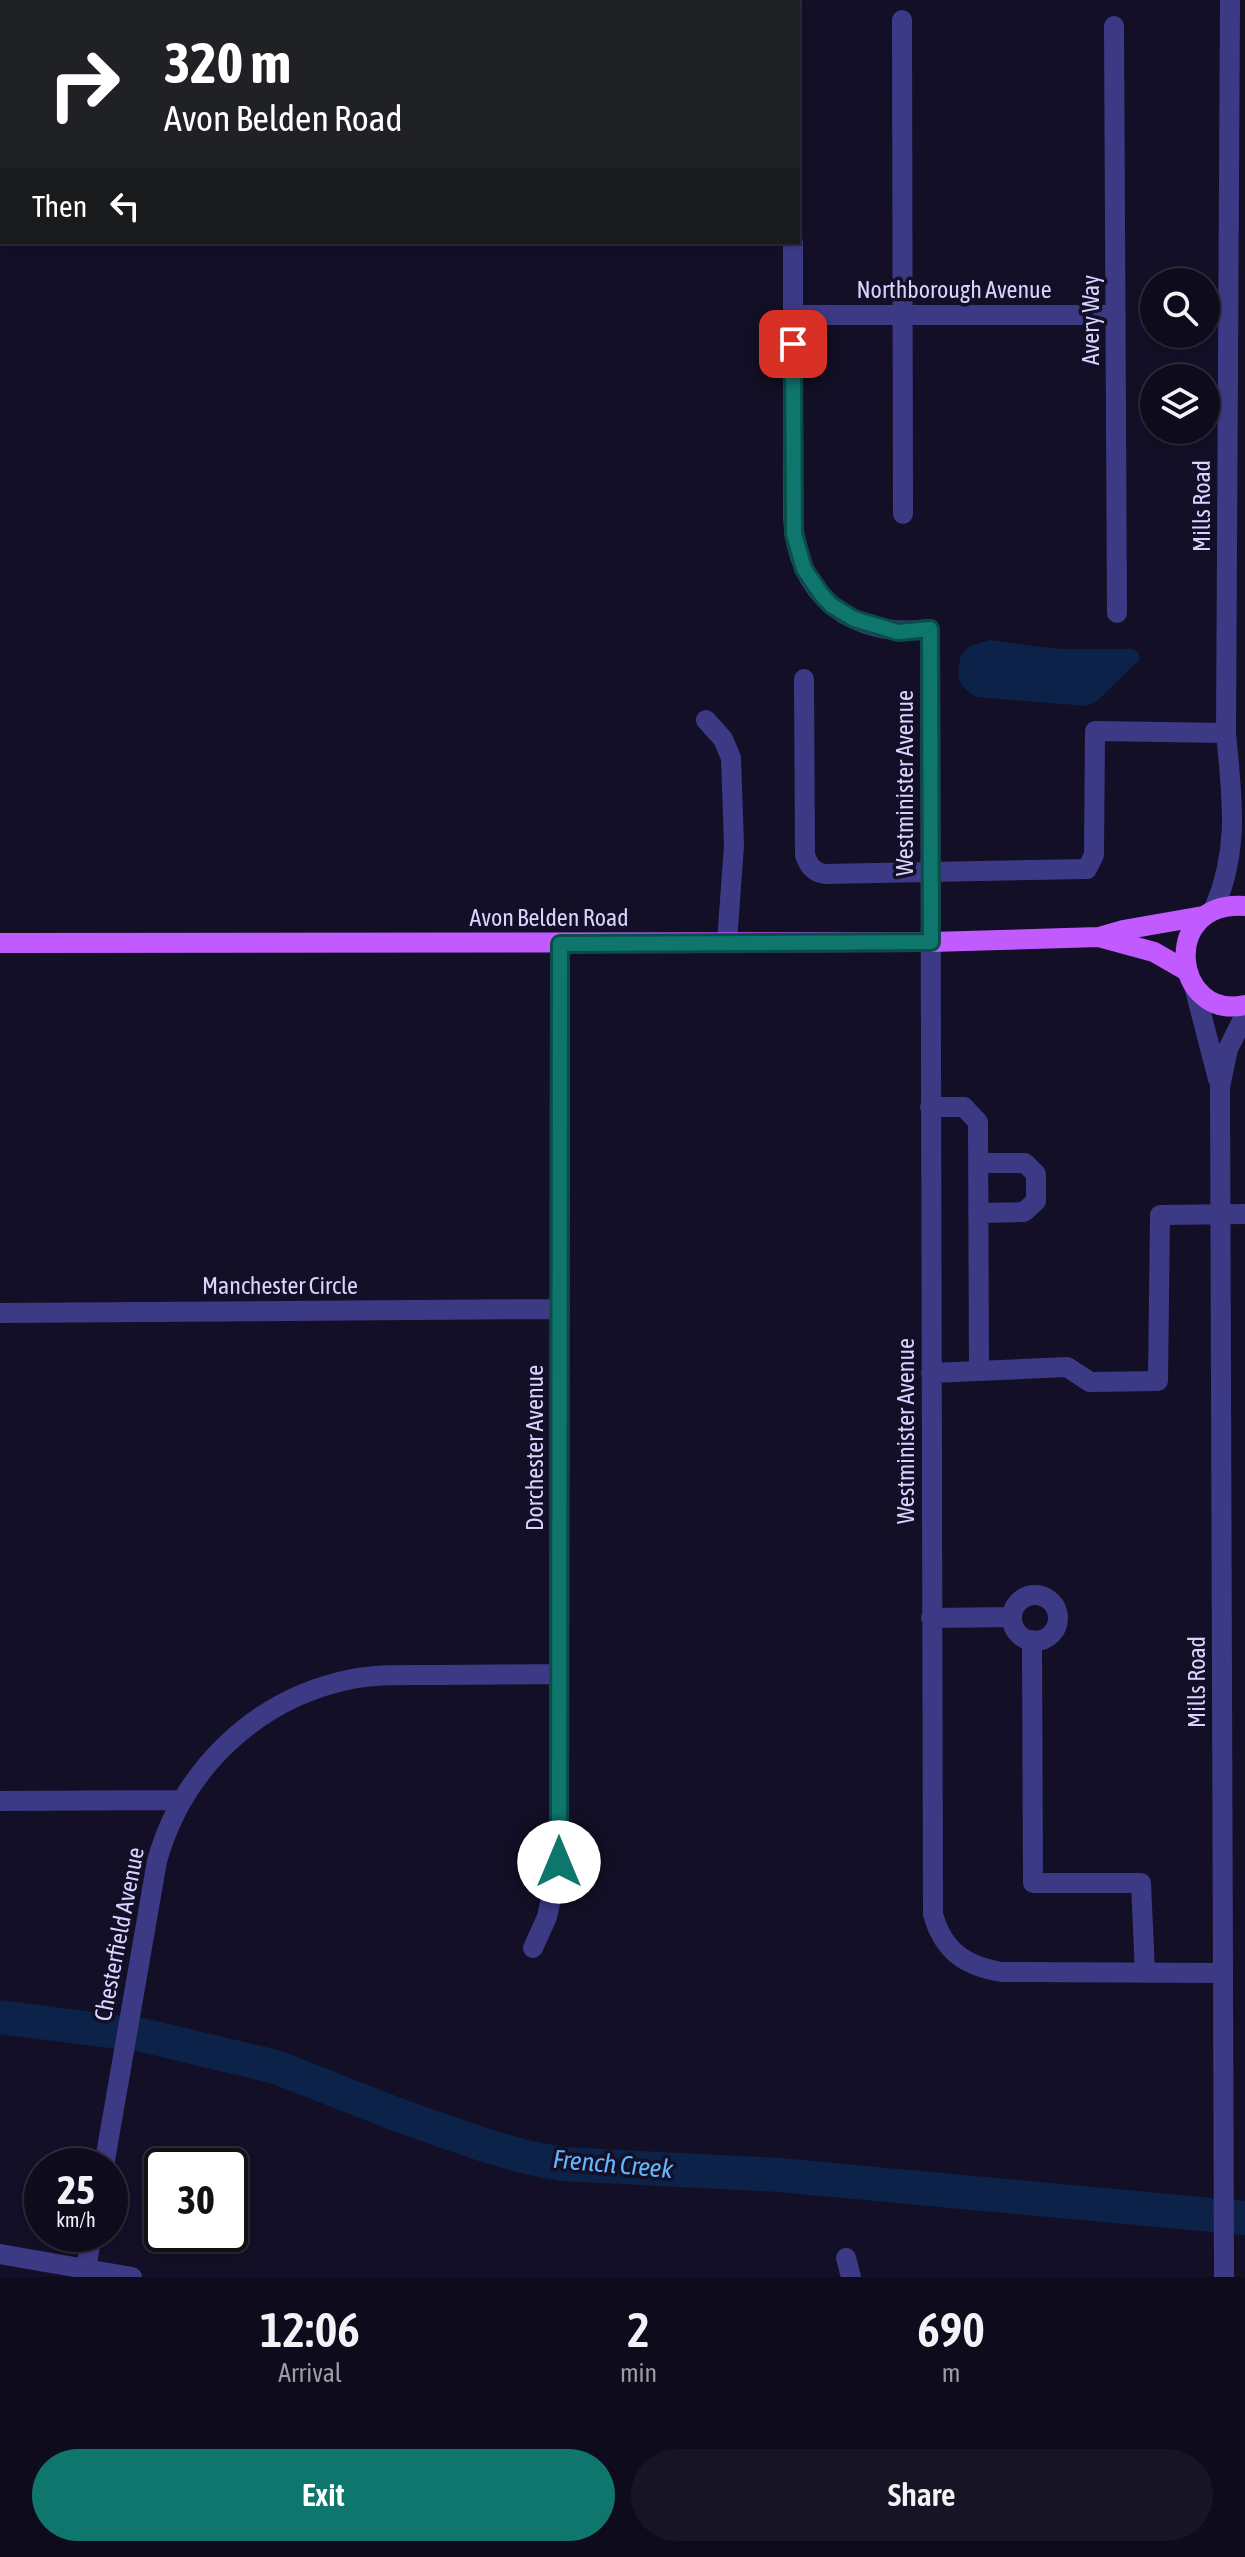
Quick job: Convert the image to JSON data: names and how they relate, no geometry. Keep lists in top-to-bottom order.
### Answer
{
  "streets": {
    "main road": ["Avon Belden Road"],
    "street": [
      "Northborough Avenue",
      "Avery Way",
      "Mills Road",
      "Westminister Avenue",
      "Manchester Circle",
      "Dorchester Avenue",
      "Chesterfield Avenue"
    ]
  },
  "crossings": [
    ["Northborough Avenue", "Avery Way"],
    ["Northborough Avenue", "Westminister Avenue"],
    ["Mills Road", "Westminister Avenue"],
    ["Mills Road", "Avon Belden Road"],
    ["Westminister Avenue", "Avon Belden Road"],
    ["Avon Belden Road", "Dorchester Avenue"],
    ["Manchester Circle", "Dorchester Avenue"],
    ["Dorchester Avenue", "Chesterfield Avenue"]
  ],
  "water": ["French Creek"],
  "page": {
    "turn": ["320 m", "Avon Belden Road"],
    "then": "Then",
    "speed": "25 km/h",
    "limit": "30",
    "eta": [
      "12:06",
      "Arrival",
      "2",
      "min",
      "690",
      "m"
    ],
    "buttons": ["Exit", "Share"]
  }
}
